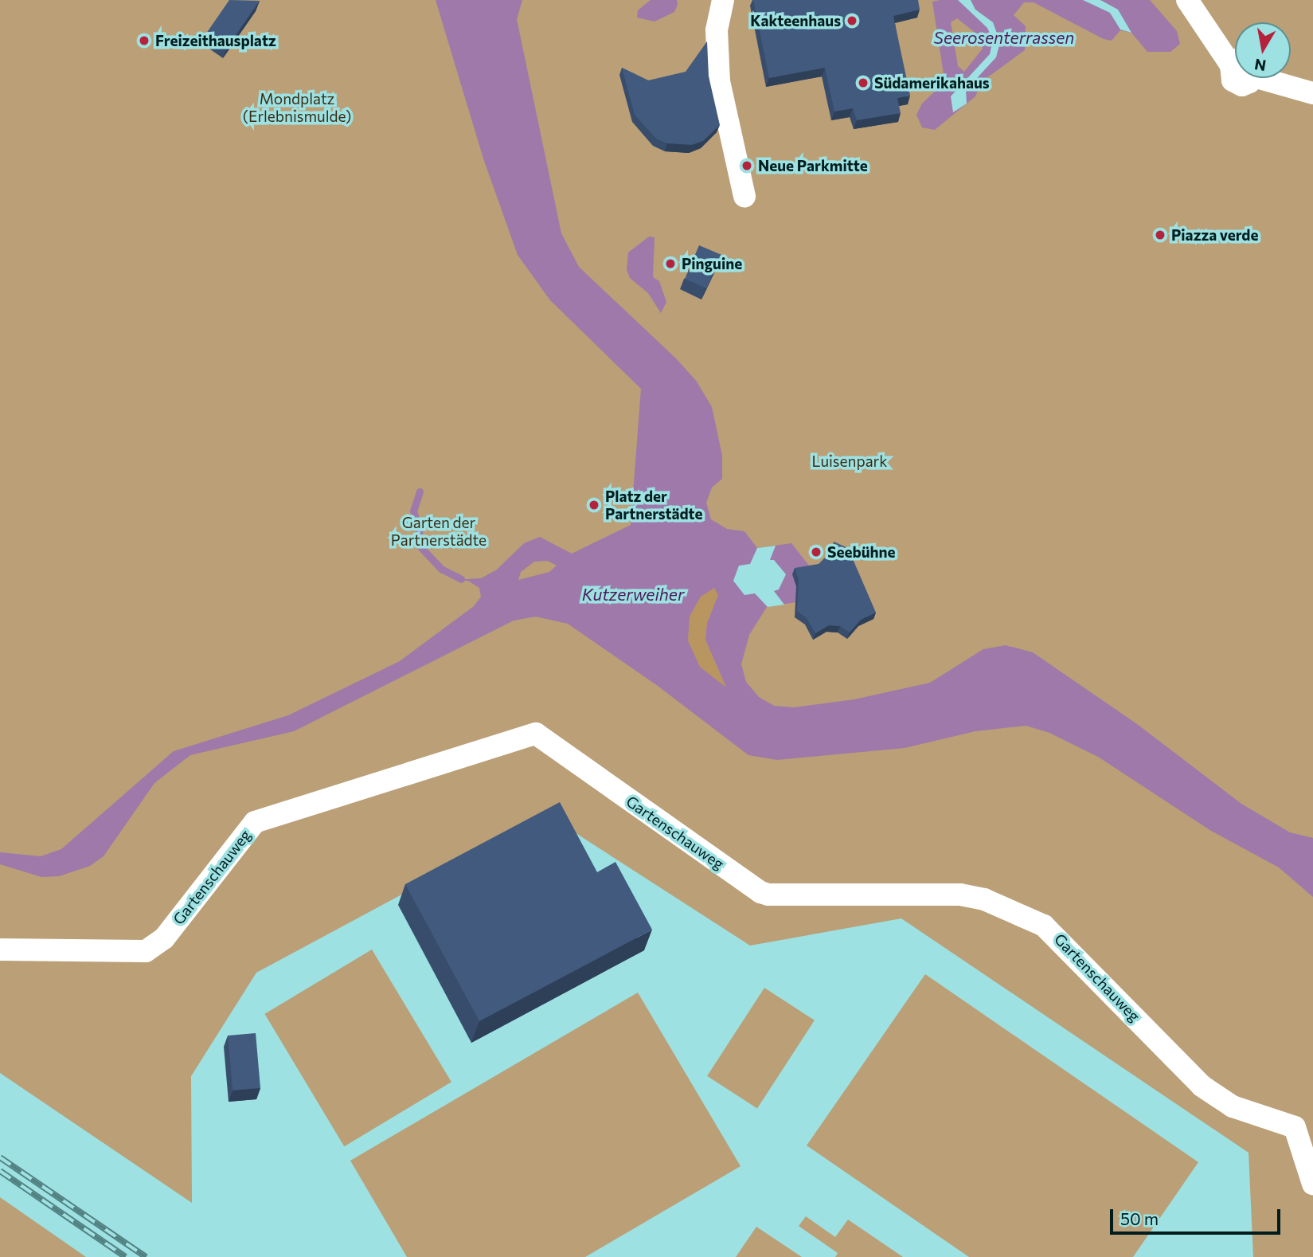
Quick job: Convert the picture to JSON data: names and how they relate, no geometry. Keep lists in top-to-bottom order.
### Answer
{
  "streets": {
    "street": ["Gartenschauweg"]
  },
  "water": ["Seerosenterrassen", "Kutzerweiher"],
  "parks": ["Mondplatz (Erlebnismulde)", "Luisenpark", "Garten der Partnerstädte"],
  "places": [
    "Kakteenhaus",
    "Freizeithausplatz",
    "Südamerikahaus",
    "Neue Parkmitte",
    "Piazza verde",
    "Pinguine",
    "Platz der Partnerstädte",
    "Seebühne"
  ],
  "scale_bar": "50 m",
  "north": "bottom"
}
